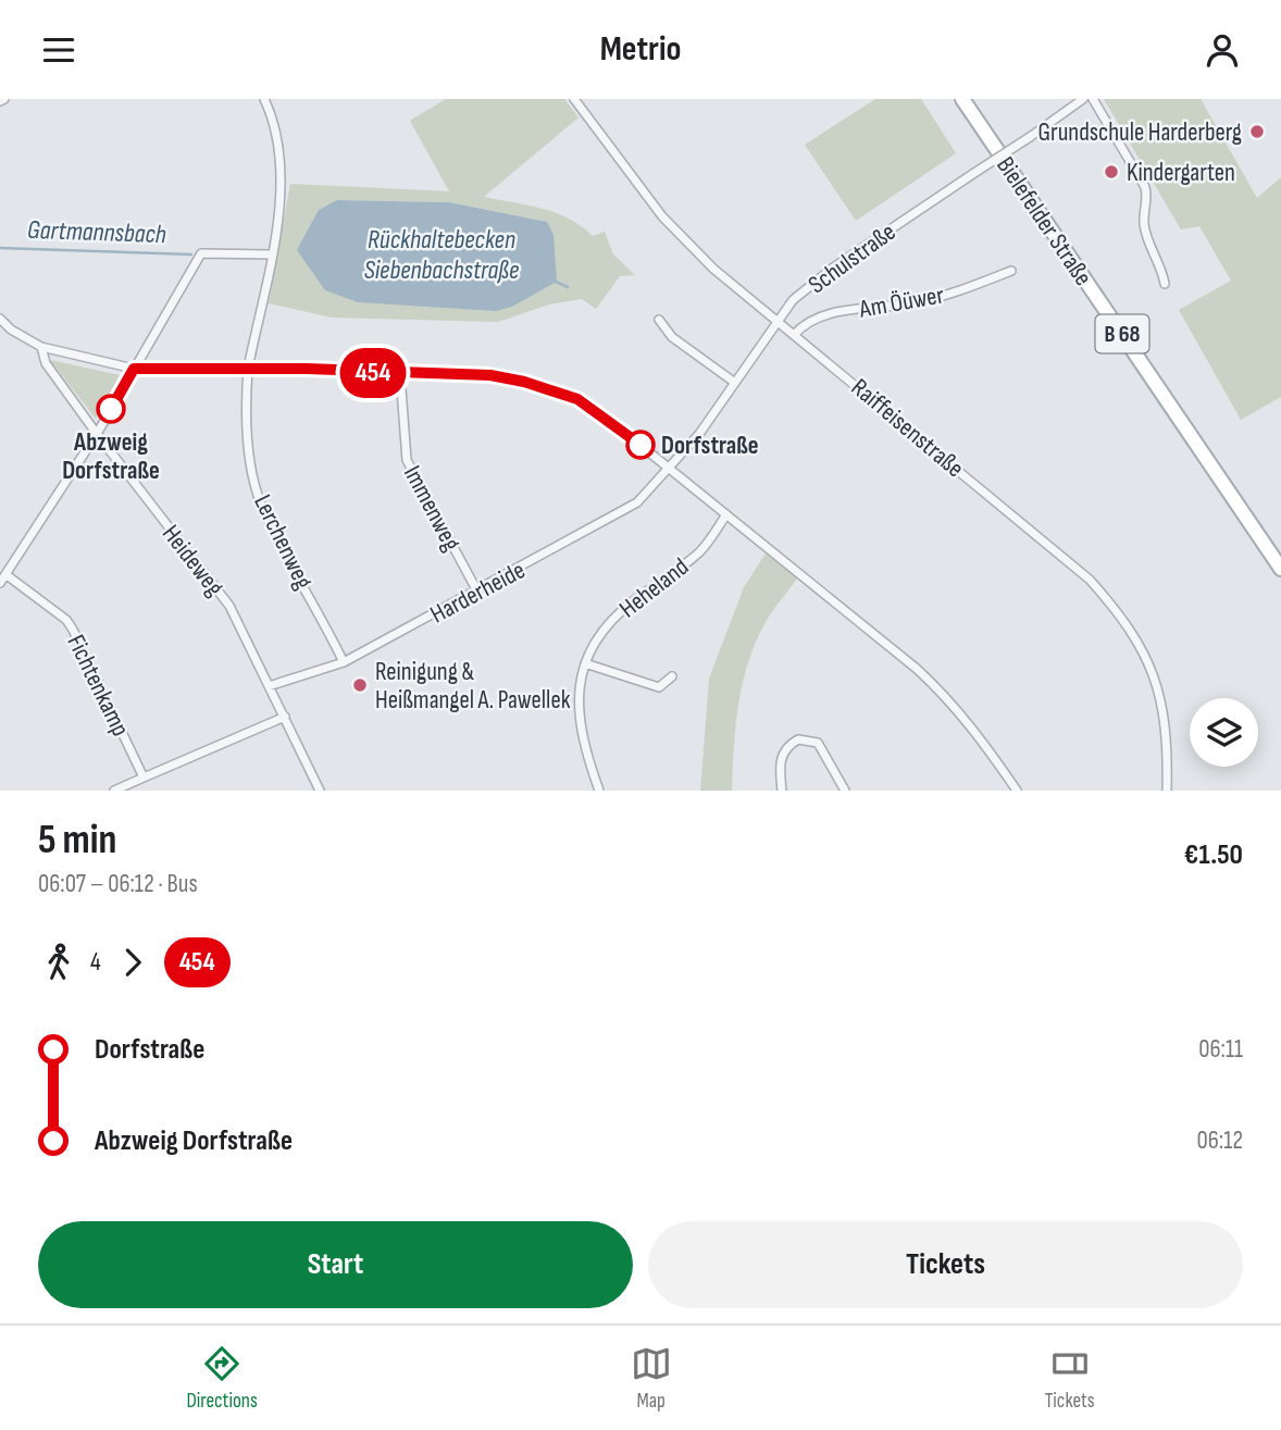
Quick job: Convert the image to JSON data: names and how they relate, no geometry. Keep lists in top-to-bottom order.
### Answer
{
  "streets": {
    "main road": ["Bielefelder Straße", "B 68"],
    "street": [
      "Schulstraße",
      "Am Öüwer",
      "Raiffeisenstraße",
      "Immenweg",
      "Lerchenweg",
      "Heideweg",
      "Heheland",
      "Harderheide",
      "Fichtenkamp"
    ]
  },
  "crossings": [
    ["Schulstraße", "Raiffeisenstraße"],
    ["Schulstraße", "Harderheide"],
    ["Am Öüwer", "Raiffeisenstraße"],
    ["Immenweg", "Harderheide"],
    ["Lerchenweg", "Harderheide"],
    ["Heideweg", "Harderheide"]
  ],
  "water": ["Gartmannsbach", "Rückhaltebecken Siebenbachstraße"],
  "places": [
    "Grundschule Harderberg",
    "Kindergarten",
    "Abzweig Dorfstraße",
    "Dorfstraße",
    "Reinigung & Heißmangel A. Pawellek"
  ],
  "lines": ["bus line 454"],
  "page": {
    "header": "Metrio",
    "on_map": "454",
    "heading": ["5 min", "06:07 – 06:12 · Bus", "€1.50"],
    "legs": ["4", "454"],
    "list": [
      {
        "name": "Dorfstraße",
        "value": "06:11"
      },
      {
        "name": "Abzweig Dorfstraße",
        "value": "06:12"
      }
    ],
    "buttons": ["Start", "Tickets"],
    "tabs": ["Directions", "Map", "Tickets"]
  }
}
